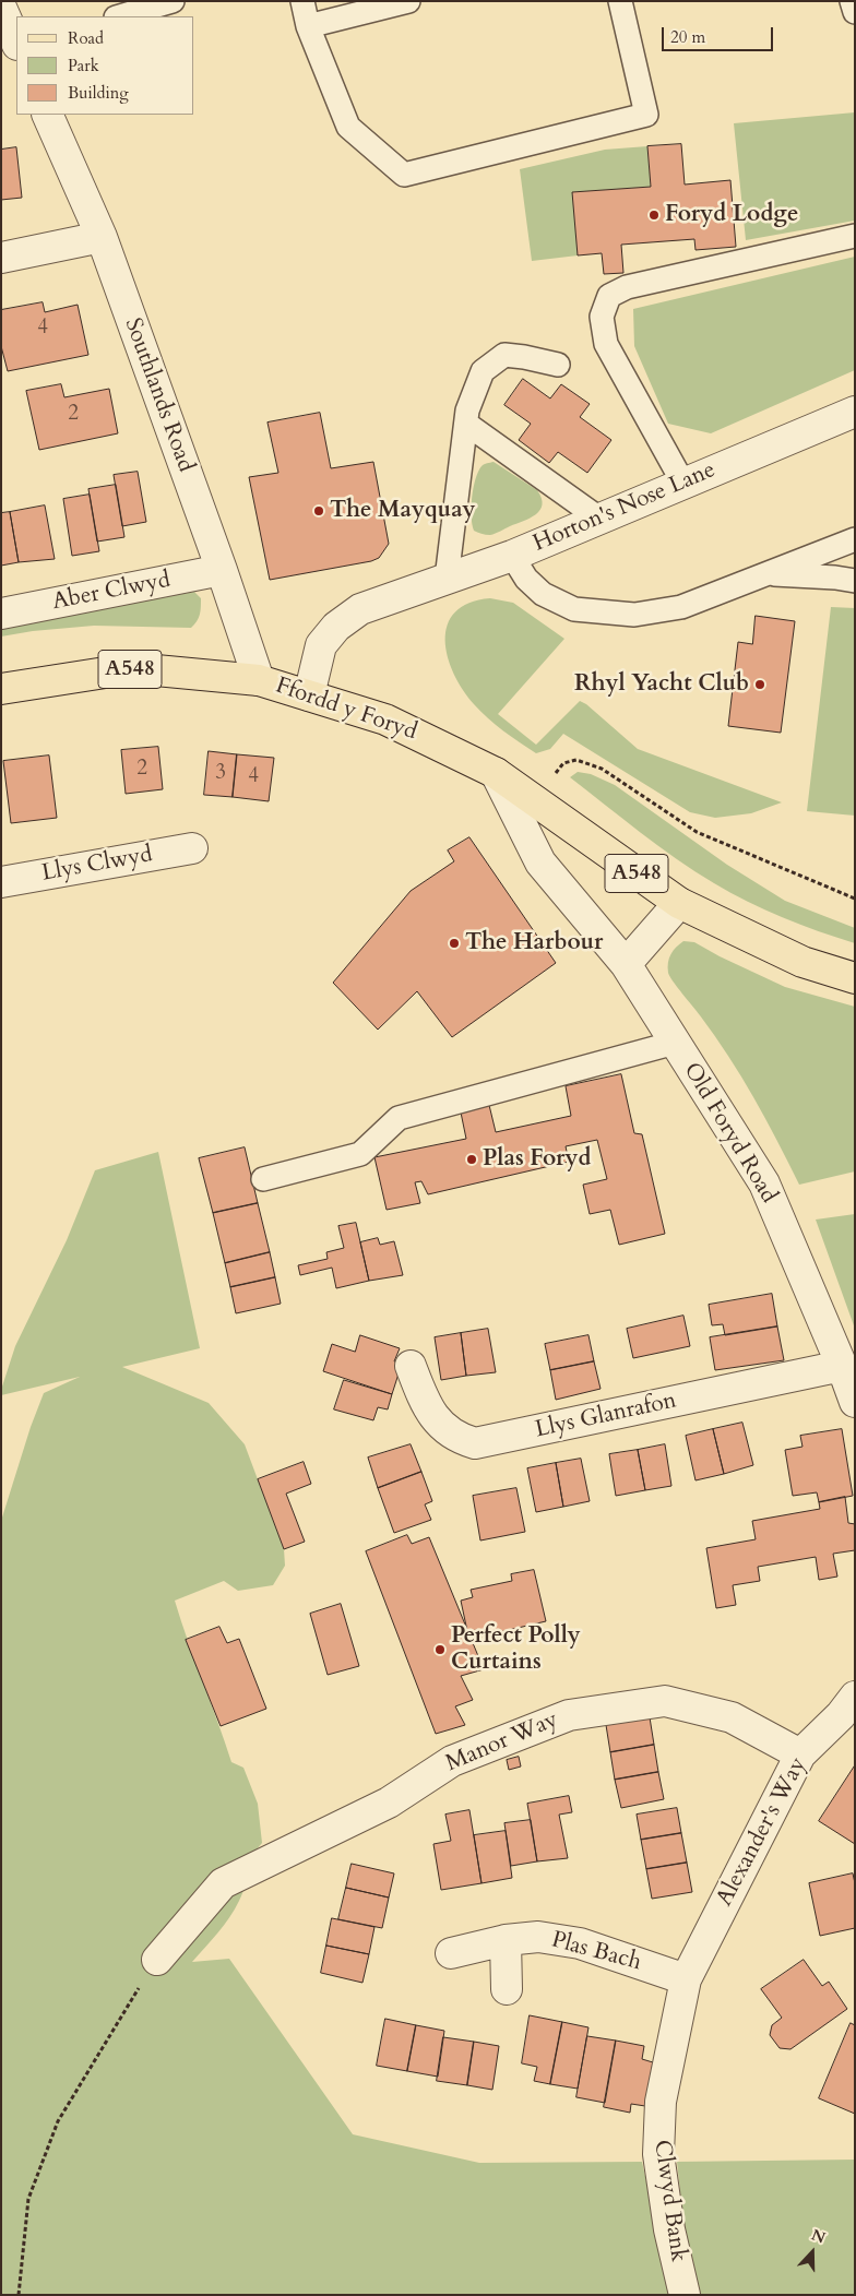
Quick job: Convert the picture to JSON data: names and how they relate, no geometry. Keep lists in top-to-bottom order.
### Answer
{
  "streets": {
    "main road": ["A548", "Ffordd y Foryd"],
    "street": [
      "Southlands Road",
      "Horton's Nose Lane",
      "Aber Clwyd",
      "Llys Clwyd",
      "Old Foryd Road",
      "Llys Glanrafon",
      "Manor Way",
      "Alexander's Way",
      "Plas Bach",
      "Clwyd Bank"
    ]
  },
  "crossings": [
    ["Southlands Road", "Aber Clwyd"],
    ["Southlands Road", "A548"],
    ["Southlands Road", "Ffordd y Foryd"],
    ["Horton's Nose Lane", "Ffordd y Foryd"],
    ["A548", "Ffordd y Foryd"],
    ["A548", "Old Foryd Road"],
    ["Ffordd y Foryd", "Old Foryd Road"],
    ["Old Foryd Road", "Llys Glanrafon"],
    ["Manor Way", "Alexander's Way"],
    ["Alexander's Way", "Plas Bach"],
    ["Alexander's Way", "Clwyd Bank"],
    ["Plas Bach", "Clwyd Bank"]
  ],
  "places": [
    "Foryd Lodge",
    "The Mayquay",
    "Rhyl Yacht Club",
    "The Harbour",
    "Plas Foryd",
    "Perfect Polly Curtains"
  ],
  "house_numbers": [
    "4",
    "2",
    "2",
    "3",
    "4"
  ],
  "legend": ["Road", "Park", "Building"],
  "scale_bar": "20 m",
  "north": "top"
}
